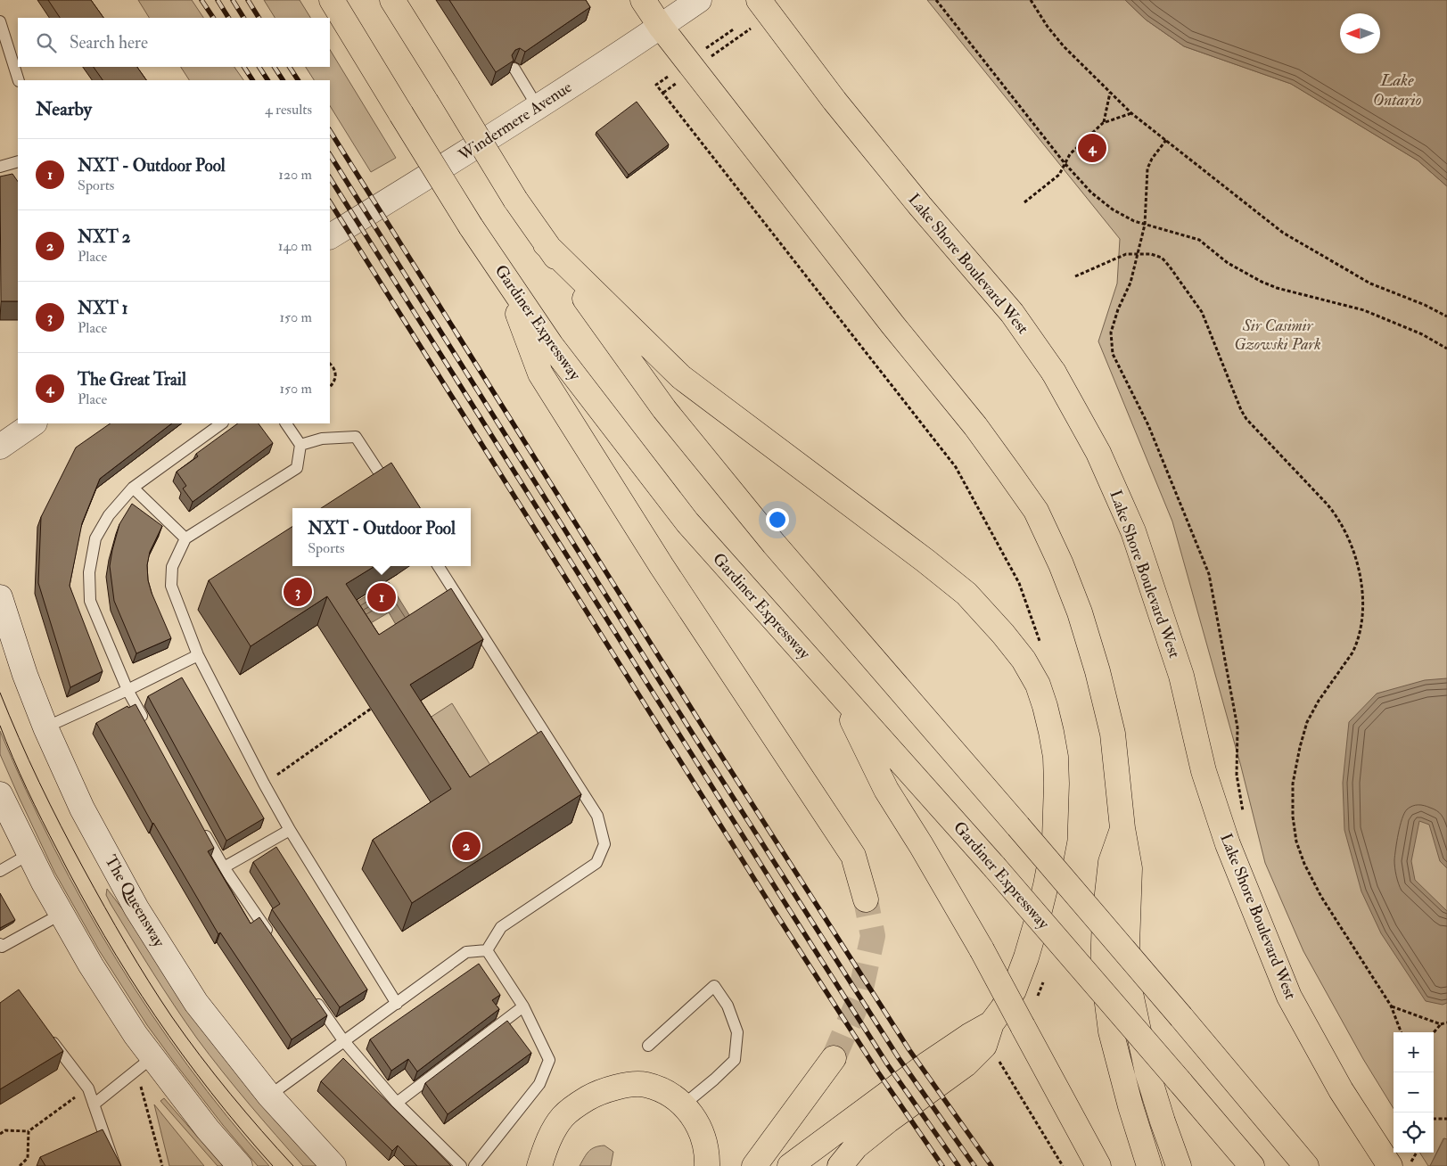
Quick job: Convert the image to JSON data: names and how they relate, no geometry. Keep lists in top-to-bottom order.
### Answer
{
  "streets": {
    "main road": [
      "Windermere Avenue",
      "Lake Shore Boulevard West",
      "Gardiner Expressway",
      "The Queensway"
    ]
  },
  "water": ["Lake Ontario"],
  "parks": ["Sir Casimir Gzowski Park"],
  "north": "left",
  "page": {
    "search": "Search here",
    "heading": ["Nearby", "4 results"],
    "pins": [
      "4",
      "3",
      "1",
      "2"
    ],
    "list": [
      {
        "mark": "1",
        "name": "NXT - Outdoor Pool",
        "note": "Sports",
        "value": "120 m"
      },
      {
        "mark": "2",
        "name": "NXT 2",
        "note": "Place",
        "value": "140 m"
      },
      {
        "mark": "3",
        "name": "NXT 1",
        "note": "Place",
        "value": "150 m"
      },
      {
        "mark": "4",
        "name": "The Great Trail",
        "note": "Place",
        "value": "150 m"
      }
    ],
    "popup": ["NXT - Outdoor Pool", "Sports"],
    "map_buttons": ["+", "−"]
  }
}
